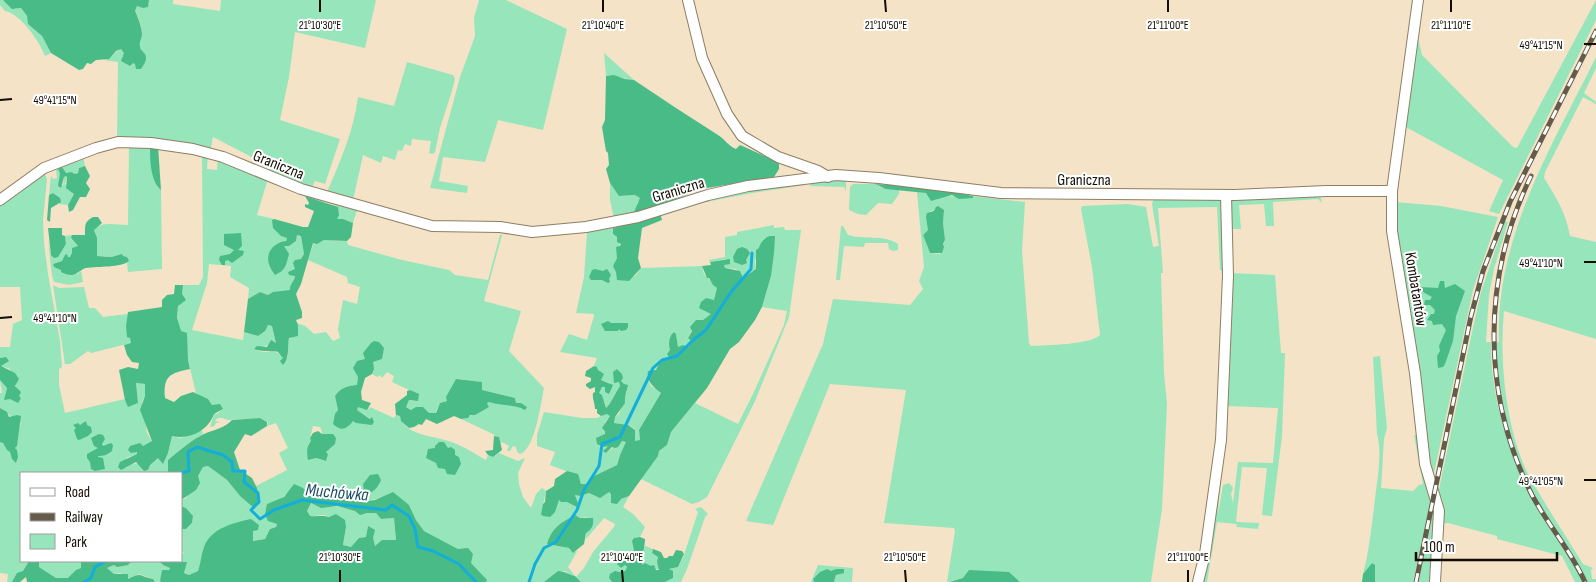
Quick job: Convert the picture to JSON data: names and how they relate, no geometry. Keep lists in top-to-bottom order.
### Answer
{
  "streets": {
    "street": ["Graniczna", "Kombatantów"]
  },
  "crossings": [
    ["Graniczna", "Kombatantów"]
  ],
  "water": ["Muchówka"],
  "legend": ["Road", "Railway", "Park"],
  "scale_bar": "100 m",
  "coordinates": [
    "21°10'30\"E",
    "21°10'40\"E",
    "21°10'50\"E",
    "21°11'00\"E",
    "21°11'10\"E",
    "49°41'15\"N",
    "49°41'10\"N",
    "49°41'05\"N"
  ]
}
